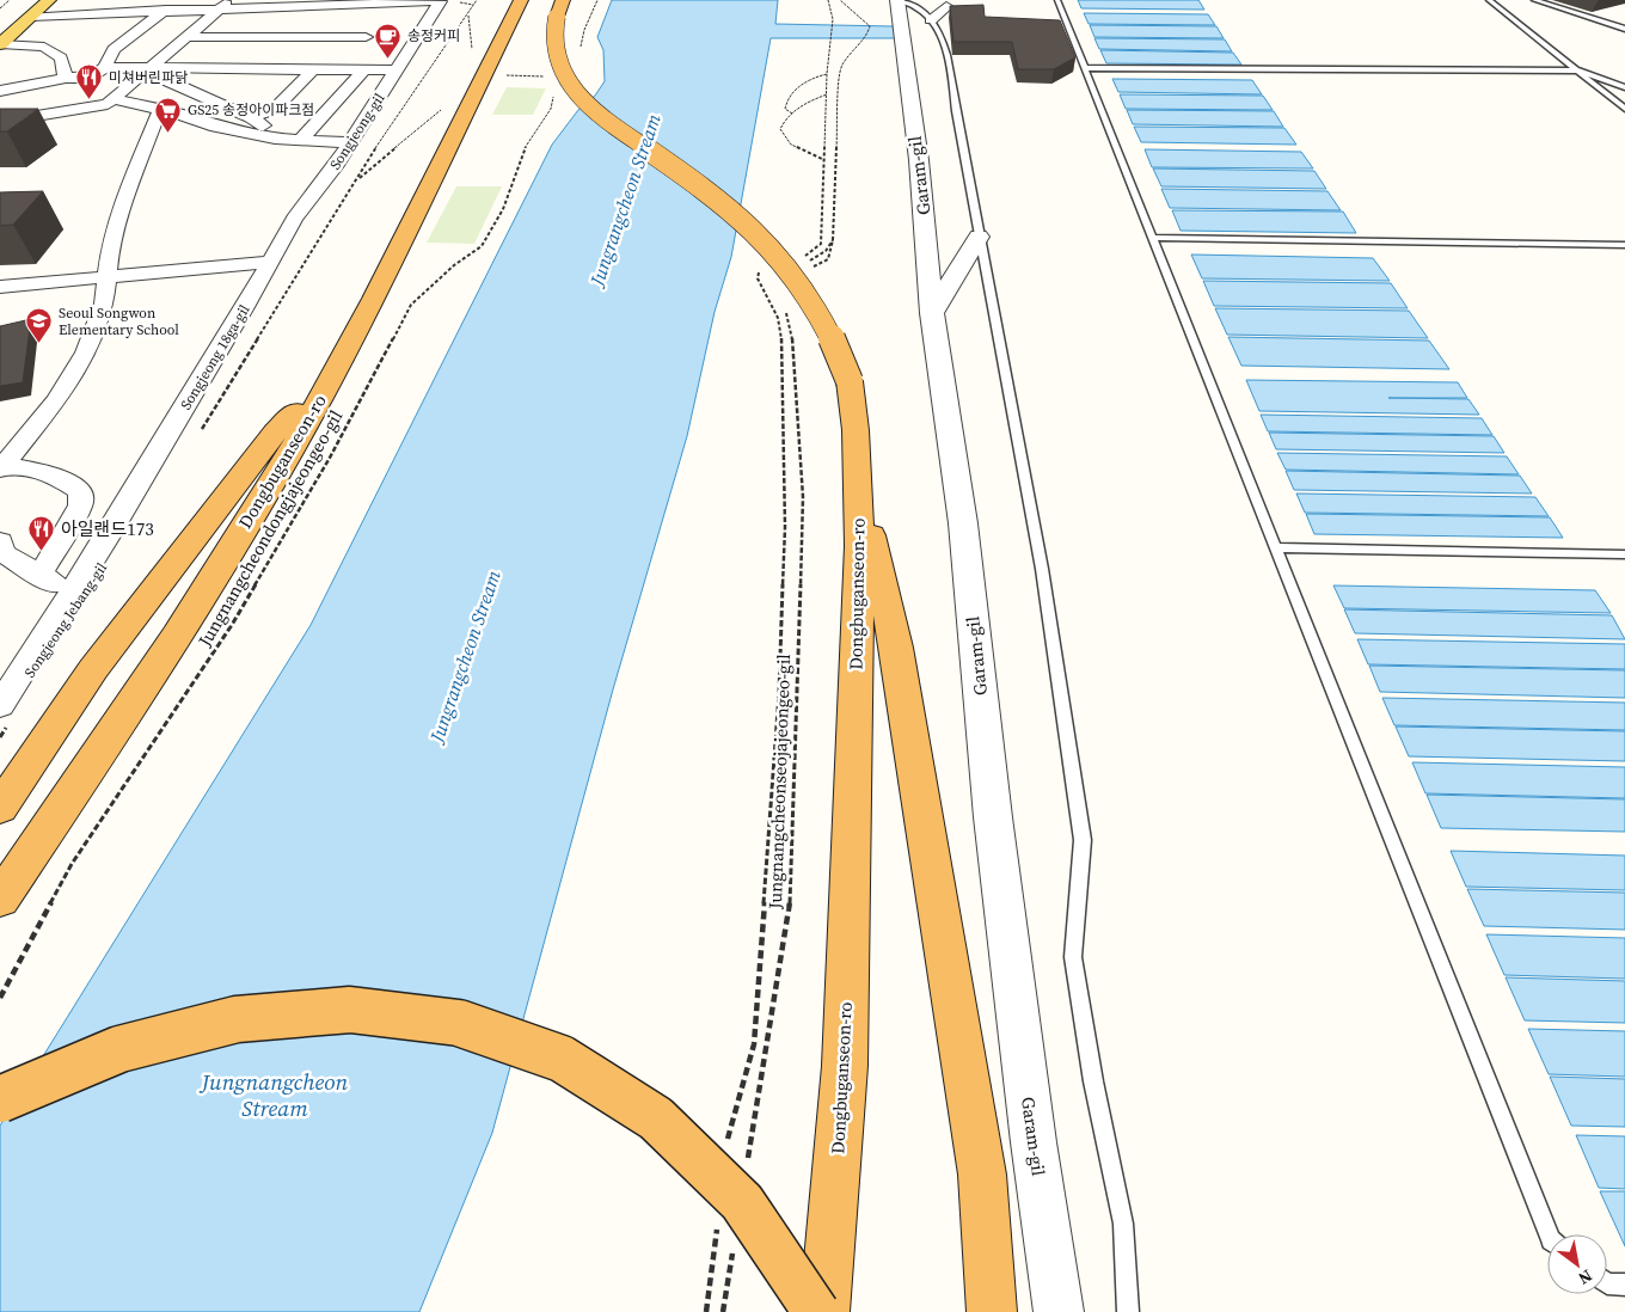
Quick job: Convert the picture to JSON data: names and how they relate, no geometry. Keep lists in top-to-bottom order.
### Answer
{
  "streets": {
    "highway": ["Dongbuganseon-ro"],
    "street": ["Songjeong-gil", "Garam-gil", "Songjeong 18ga-gil"],
    "path": ["Jungnangcheondongjajeongeo-gil", "Jungnangcheonseojajeongeo-gil"]
  },
  "crossings": [
    ["Songjeong-gil", "Songjeong 18ga-gil"]
  ],
  "water": ["Jungrangcheon Stream", "Jungnangcheon Stream"],
  "places": {
    "cafe": ["송정커피"],
    "restaurant": ["미쳐버린파닭", "아일랜드173"],
    "supermarket": ["GS25 송정아이파크점"],
    "school or university": ["Seoul Songwon Elementary School"]
  },
  "north": "bottom right"
}
